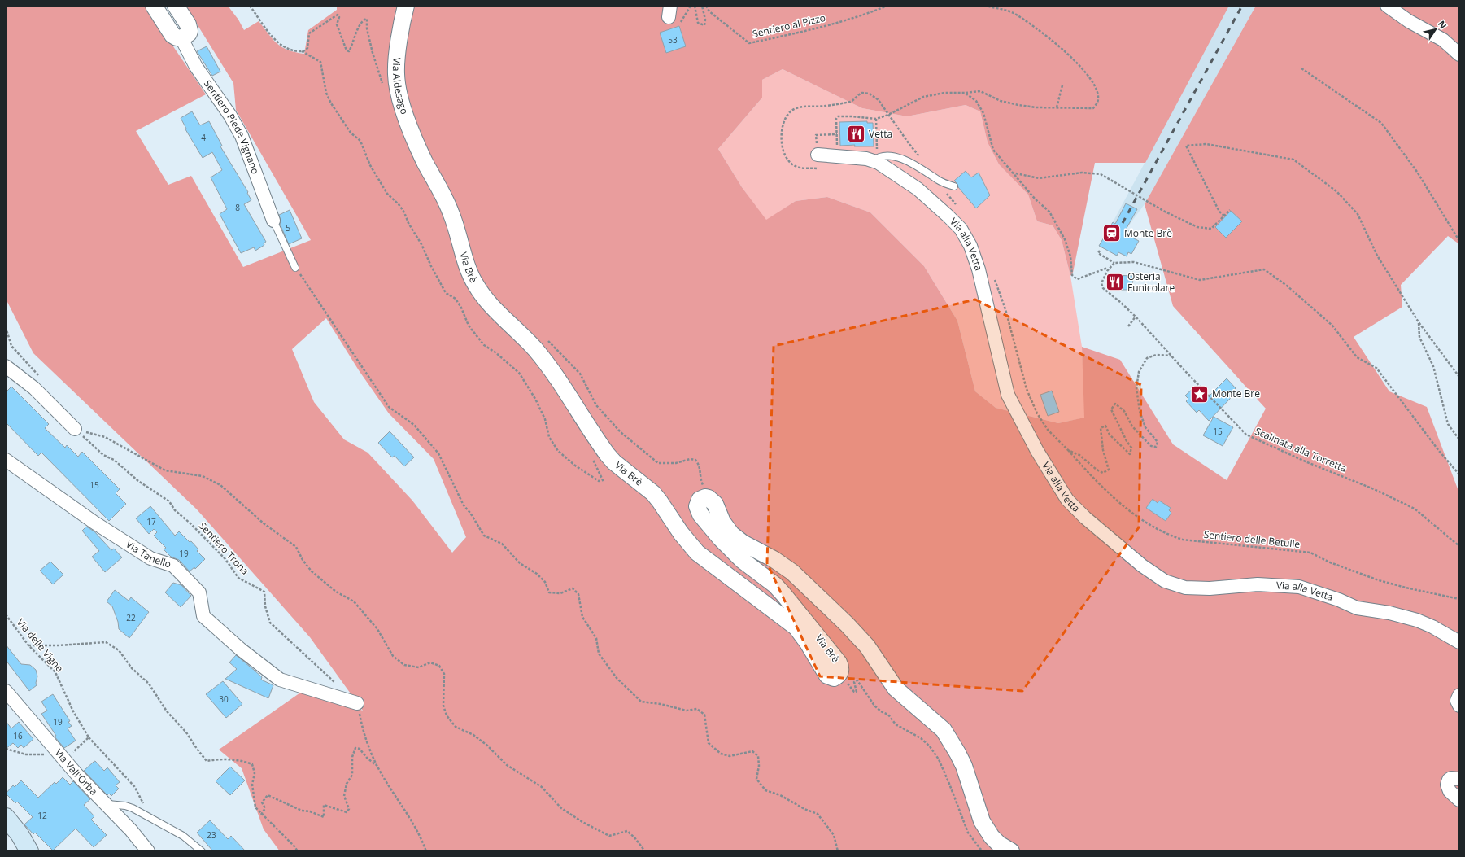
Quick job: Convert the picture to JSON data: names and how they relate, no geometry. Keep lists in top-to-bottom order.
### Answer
{
  "streets": {
    "street": [
      "Via Aldesago",
      "Sentiero Piede Vignano",
      "Via alla Vetta",
      "Via Brè",
      "Via Tanello",
      "Via Vall'Orba"
    ],
    "path": [
      "Sentiero al Pizzo",
      "Scalinata alla Torretta",
      "Sentiero delle Betulle",
      "Sentiero Trona",
      "Via delle Vigne"
    ]
  },
  "crossings": [
    ["Via Aldesago", "Via Brè"]
  ],
  "places": {
    "restaurant": ["Vetta", "Osteria Funicolare"],
    "station": ["Monte Brè"],
    "place": ["Monte Bre"]
  },
  "house_numbers": [
    "53",
    "4",
    "8",
    "5",
    "15",
    "15",
    "17",
    "19",
    "22",
    "30",
    "19",
    "16",
    "12",
    "23"
  ],
  "north": "top right"
}
